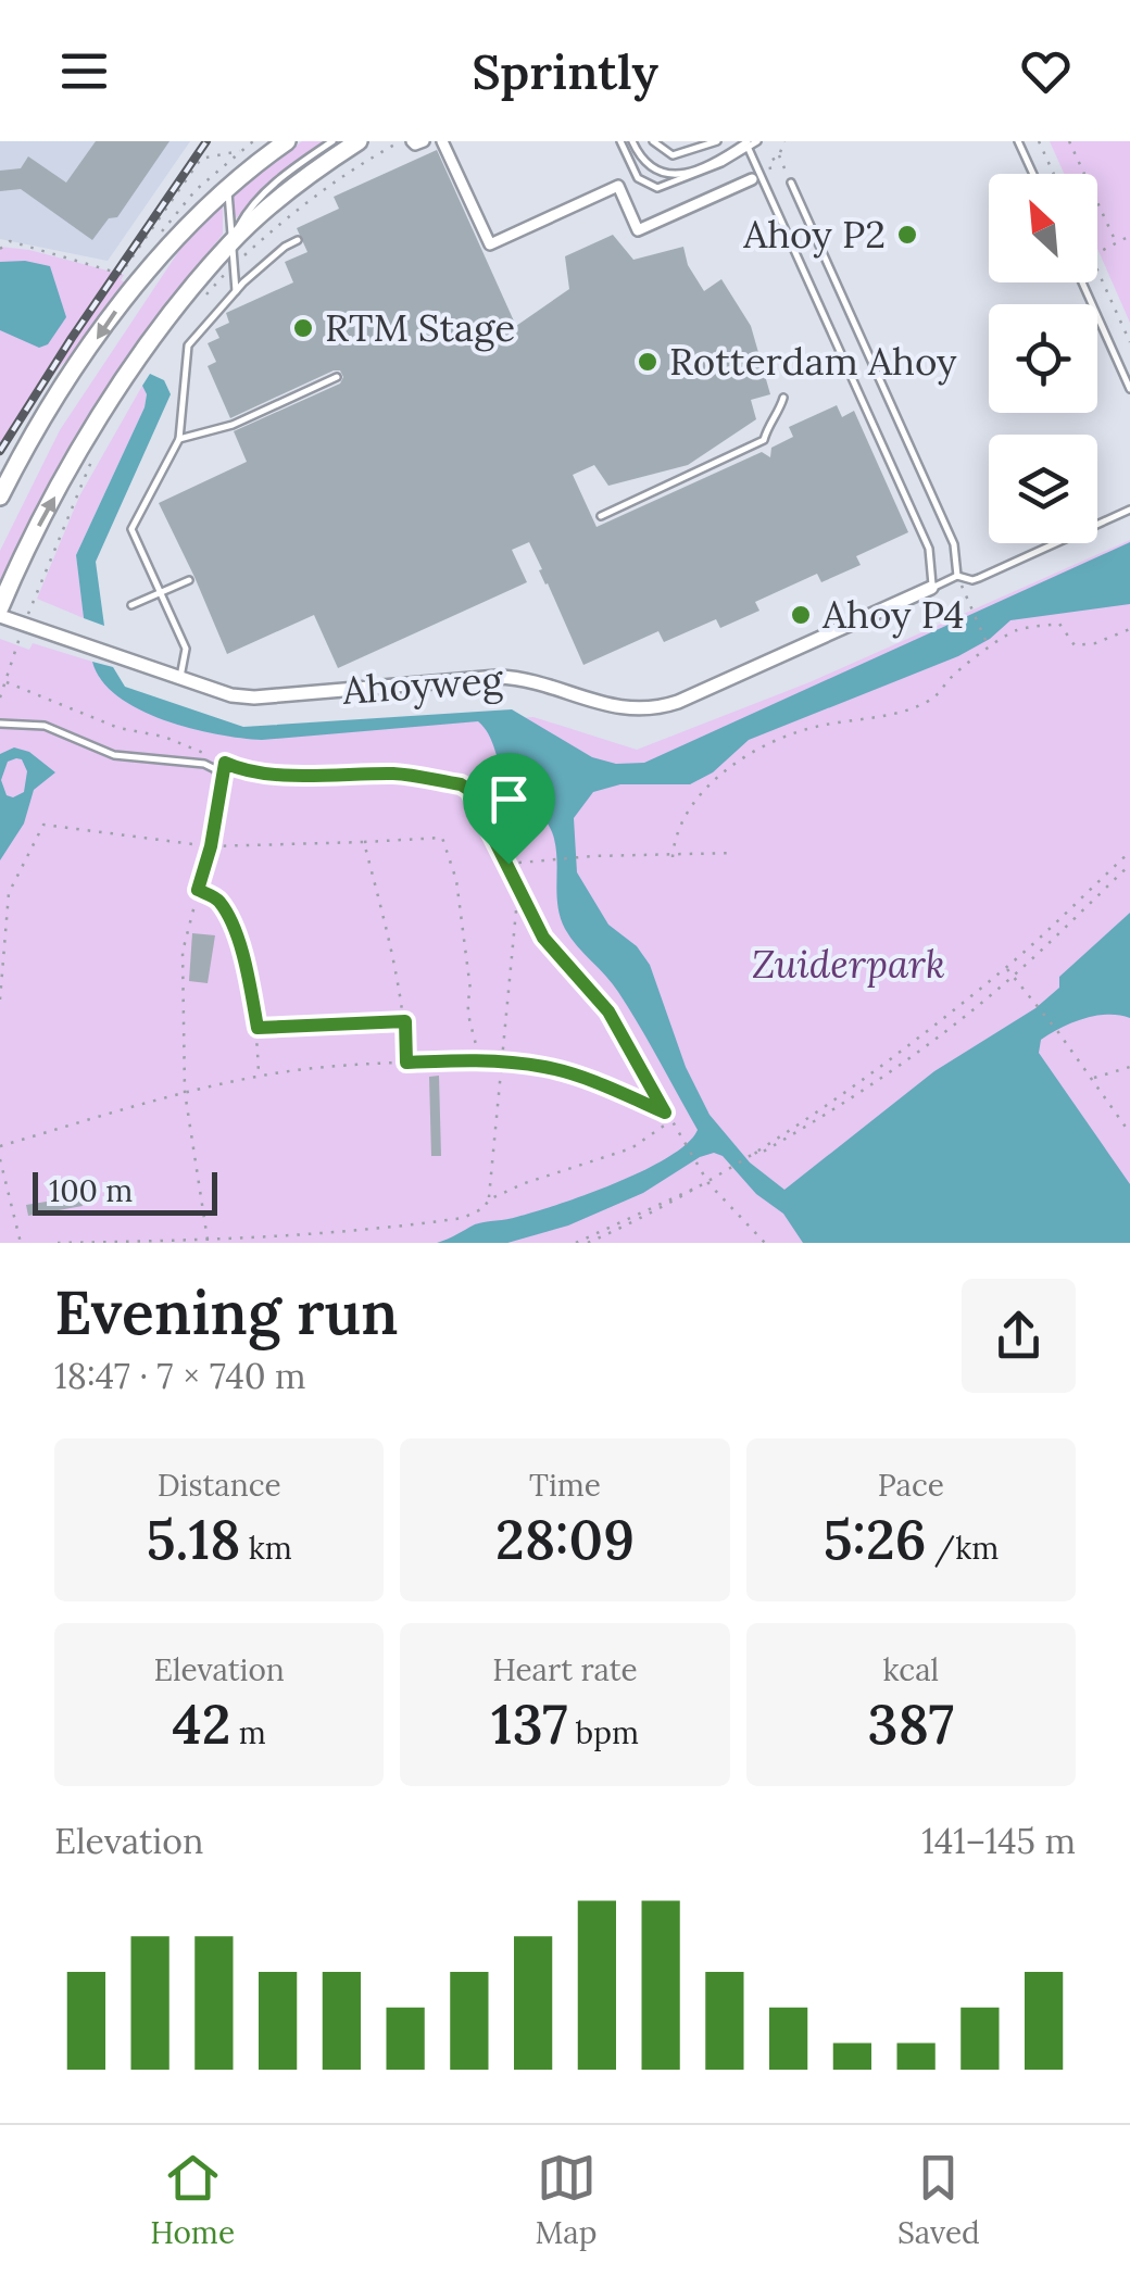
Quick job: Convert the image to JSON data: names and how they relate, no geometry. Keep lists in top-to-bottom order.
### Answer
{
  "streets": {
    "street": ["Ahoyweg"]
  },
  "parks": ["Zuiderpark"],
  "places": [
    "Ahoy P2",
    "RTM Stage",
    "Rotterdam Ahoy",
    "Ahoy P4"
  ],
  "scale_bar": "100 m",
  "north": "top left",
  "page": {
    "header": "Sprintly",
    "scale": "100 m",
    "heading": ["Evening run", "18:47 · 7 × 740 m"],
    "stats": [
      ["Distance", "5.18 km"],
      ["Time", "28:09"],
      ["Pace", "5:26 /km"],
      ["Elevation", "42 m"],
      ["Heart rate", "137 bpm"],
      ["kcal", "387"]
    ],
    "chart": ["Elevation", "141–145 m"],
    "tabs": ["Home", "Map", "Saved"]
  }
}
